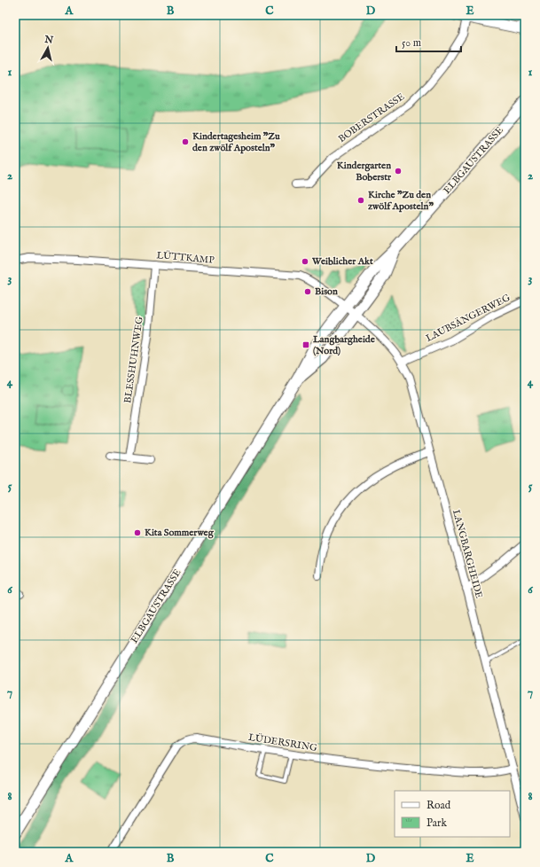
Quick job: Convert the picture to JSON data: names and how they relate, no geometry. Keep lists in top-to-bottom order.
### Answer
{
  "streets": {
    "main road": ["ELBGAUSTRASSE"],
    "street": [
      "BOBERSTRASSE",
      "LÜTTKAMP",
      "LAUBSÄNGERWEG",
      "BLESSHUHNWEG",
      "LANGBARGHEIDE",
      "LÜDERSRING"
    ]
  },
  "crossings": [
    ["ELBGAUSTRASSE", "LÜTTKAMP"],
    ["ELBGAUSTRASSE", "LANGBARGHEIDE"],
    ["LÜTTKAMP", "BLESSHUHNWEG"],
    ["LÜTTKAMP", "LANGBARGHEIDE"],
    ["LAUBSÄNGERWEG", "LANGBARGHEIDE"],
    ["LANGBARGHEIDE", "LÜDERSRING"]
  ],
  "places": {
    "other": [
      "Kindertagesheim \"Zu den zwölf Aposteln\"",
      "Kindergarten Boberstr",
      "Kirche \"Zu den zwölf Aposteln\"",
      "Weiblicher Akt",
      "Bison",
      "Kita Sommerweg"
    ],
    "transit": ["Langbargheide (Nord)"]
  },
  "legend": ["Road", "Park"],
  "scale_bar": "50 m",
  "north": "top",
  "grid": {
    "columns": [
      "A",
      "B",
      "C",
      "D",
      "E"
    ],
    "rows": [
      "1",
      "2",
      "3",
      "4",
      "5",
      "6",
      "7",
      "8"
    ]
  }
}
